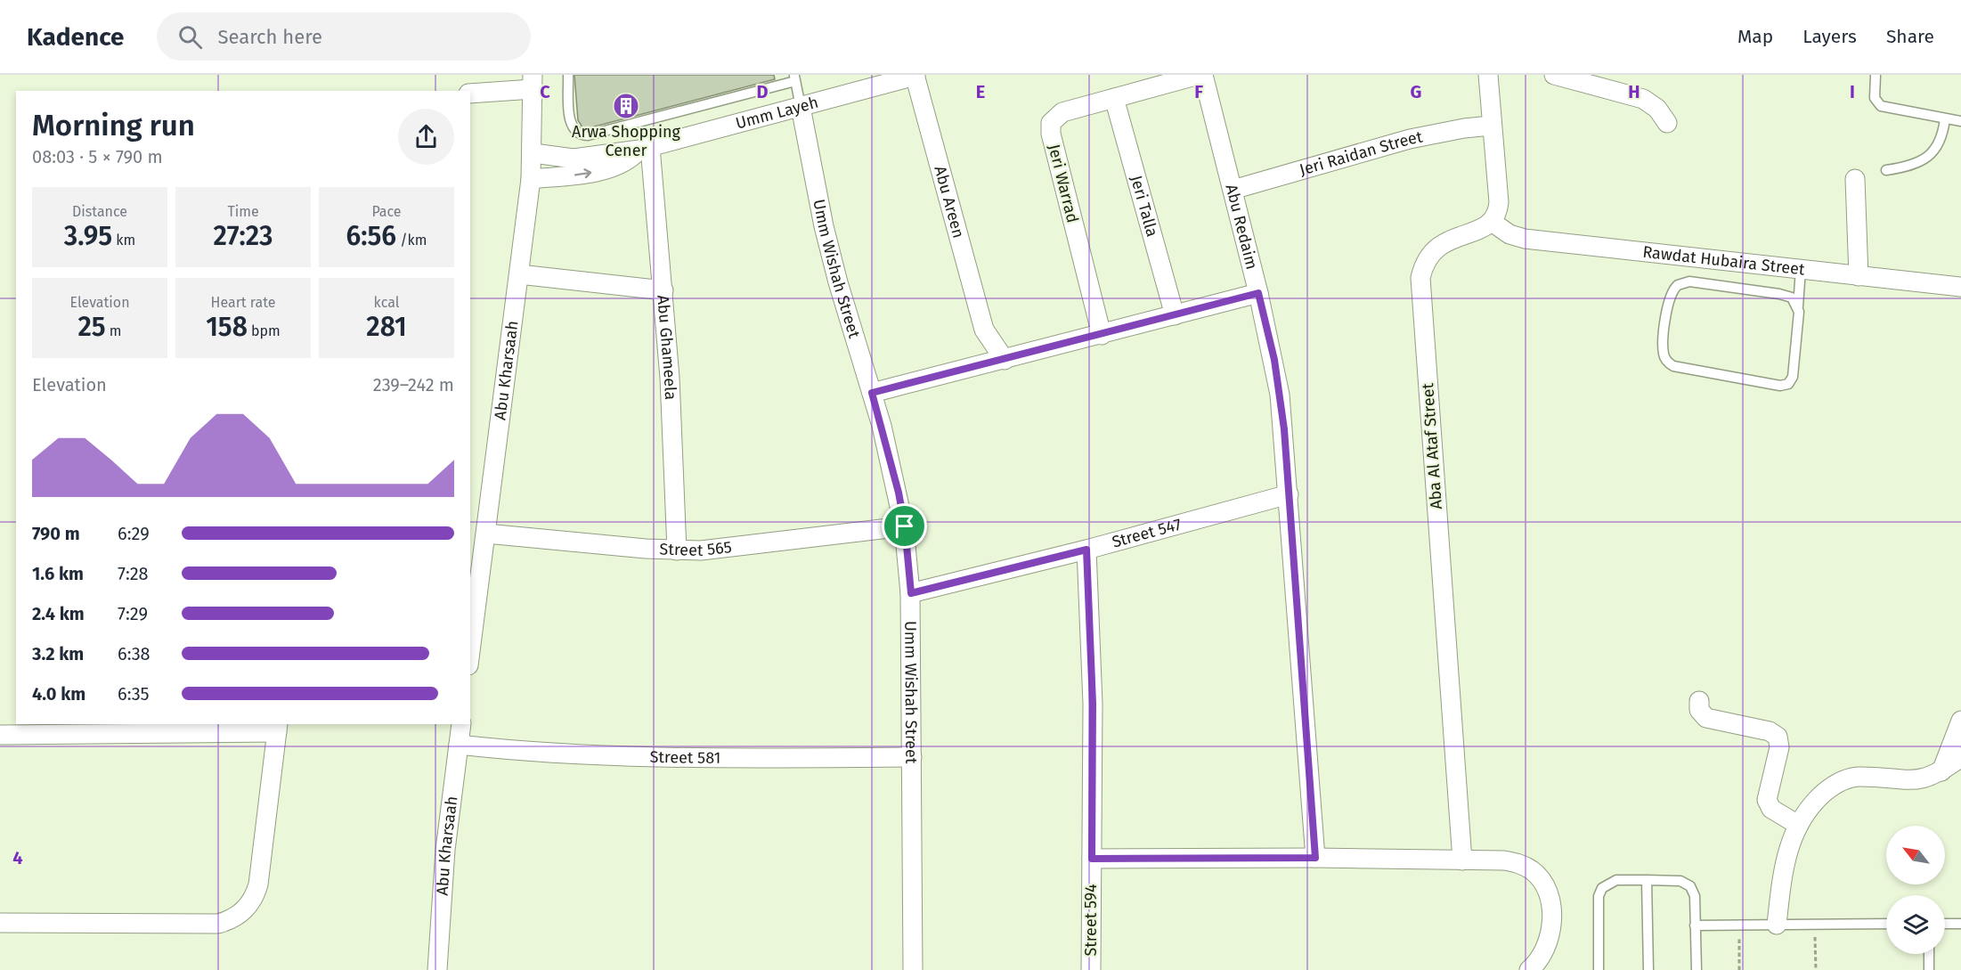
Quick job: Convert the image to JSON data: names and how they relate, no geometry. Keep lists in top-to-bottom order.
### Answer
{
  "streets": {
    "street": [
      "Umm Layeh",
      "Jeri Raidan Street",
      "Jeri Warrad",
      "Abu Areen",
      "Jeri Talla",
      "Abu Redaim",
      "Rawdat Hubaira Street",
      "Umm Wishah Street",
      "Abu Ghameela",
      "Abu Kharsaah",
      "Aba Al Ataf Street",
      "Street 547",
      "Street 565",
      "Street 581",
      "Street 594"
    ]
  },
  "crossings": [
    ["Umm Layeh", "Abu Areen"],
    ["Umm Layeh", "Umm Wishah Street"],
    ["Umm Layeh", "Abu Ghameela"],
    ["Umm Layeh", "Abu Kharsaah"],
    ["Jeri Raidan Street", "Abu Redaim"],
    ["Jeri Warrad", "Jeri Talla"],
    ["Jeri Warrad", "Abu Redaim"],
    ["Abu Redaim", "Street 547"],
    ["Rawdat Hubaira Street", "Aba Al Ataf Street"],
    ["Umm Wishah Street", "Street 547"],
    ["Umm Wishah Street", "Street 565"],
    ["Umm Wishah Street", "Street 581"],
    ["Abu Ghameela", "Street 565"],
    ["Abu Kharsaah", "Street 565"],
    ["Abu Kharsaah", "Street 581"],
    ["Street 547", "Street 594"]
  ],
  "places": {
    "building": ["Arwa Shopping Cener"]
  },
  "north": "top left",
  "page": {
    "header": "Kadence",
    "search": "Search here",
    "nav": ["Map", "Layers", "Share"],
    "heading": ["Morning run", "08:03 · 5 × 790 m"],
    "stats": [
      ["Distance", "3.95 km"],
      ["Time", "27:23"],
      ["Pace", "6:56 /km"],
      ["Elevation", "25 m"],
      ["Heart rate", "158 bpm"],
      ["kcal", "281"]
    ],
    "chart": ["Elevation", "239–242 m"],
    "list": [
      {
        "name": "790 m",
        "note": "6:29"
      },
      {
        "name": "1.6 km",
        "note": "7:28"
      },
      {
        "name": "2.4 km",
        "note": "7:29"
      },
      {
        "name": "3.2 km",
        "note": "6:38"
      },
      {
        "name": "4.0 km",
        "note": "6:35"
      }
    ]
  },
  "grid": {
    "columns": [
      "C",
      "D",
      "E",
      "F",
      "G",
      "H",
      "I"
    ],
    "rows": ["4"]
  }
}
